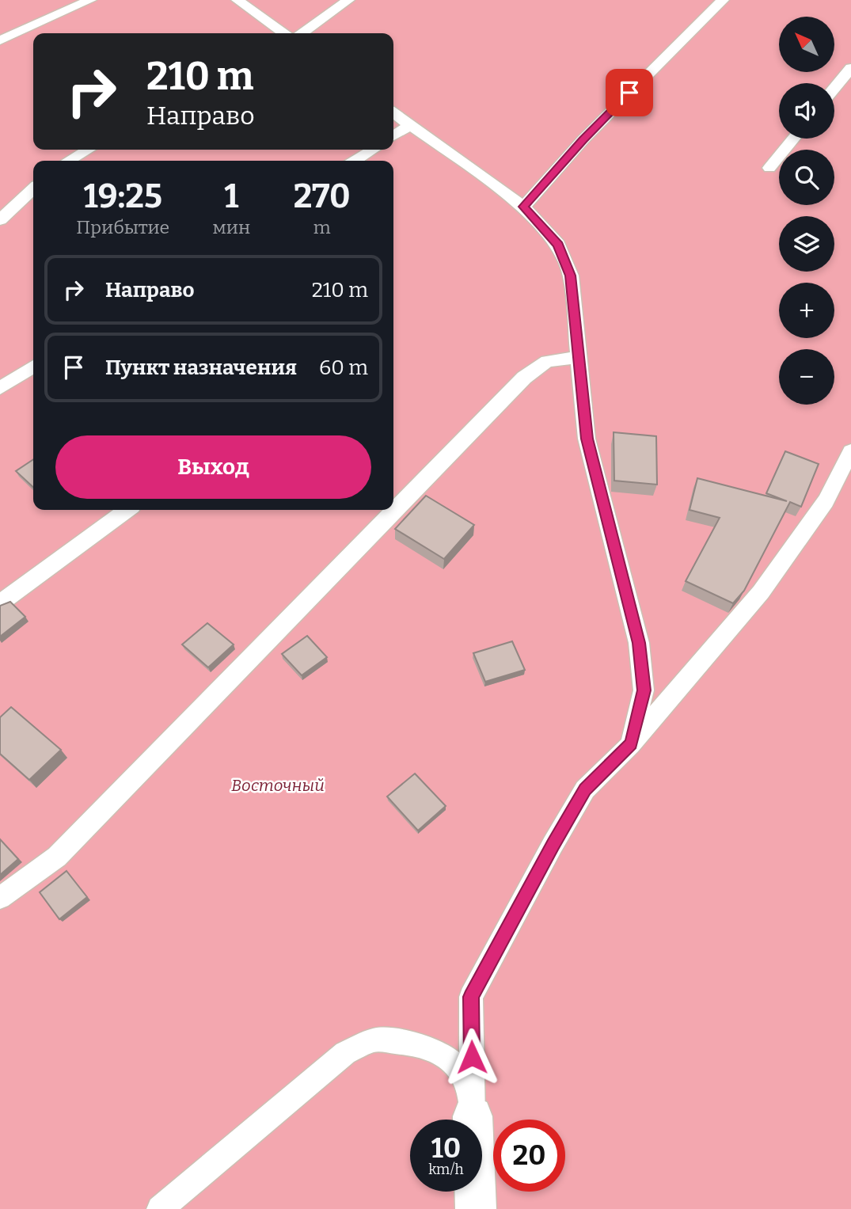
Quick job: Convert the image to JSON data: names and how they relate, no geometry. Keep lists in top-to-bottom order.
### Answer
{
  "parks": ["Восточный"],
  "north": "top left",
  "page": {
    "map_buttons": ["+", "−"],
    "turn": ["210 m", "Направо"],
    "eta": [
      "19:25",
      "Прибытие",
      "1",
      "мин",
      "270",
      "m"
    ],
    "list": [
      {
        "name": "Направо",
        "value": "210 m"
      },
      {
        "name": "Пункт назначения",
        "value": "60 m"
      }
    ],
    "buttons": "Выход",
    "speed": "10 km/h",
    "limit": "20"
  }
}
